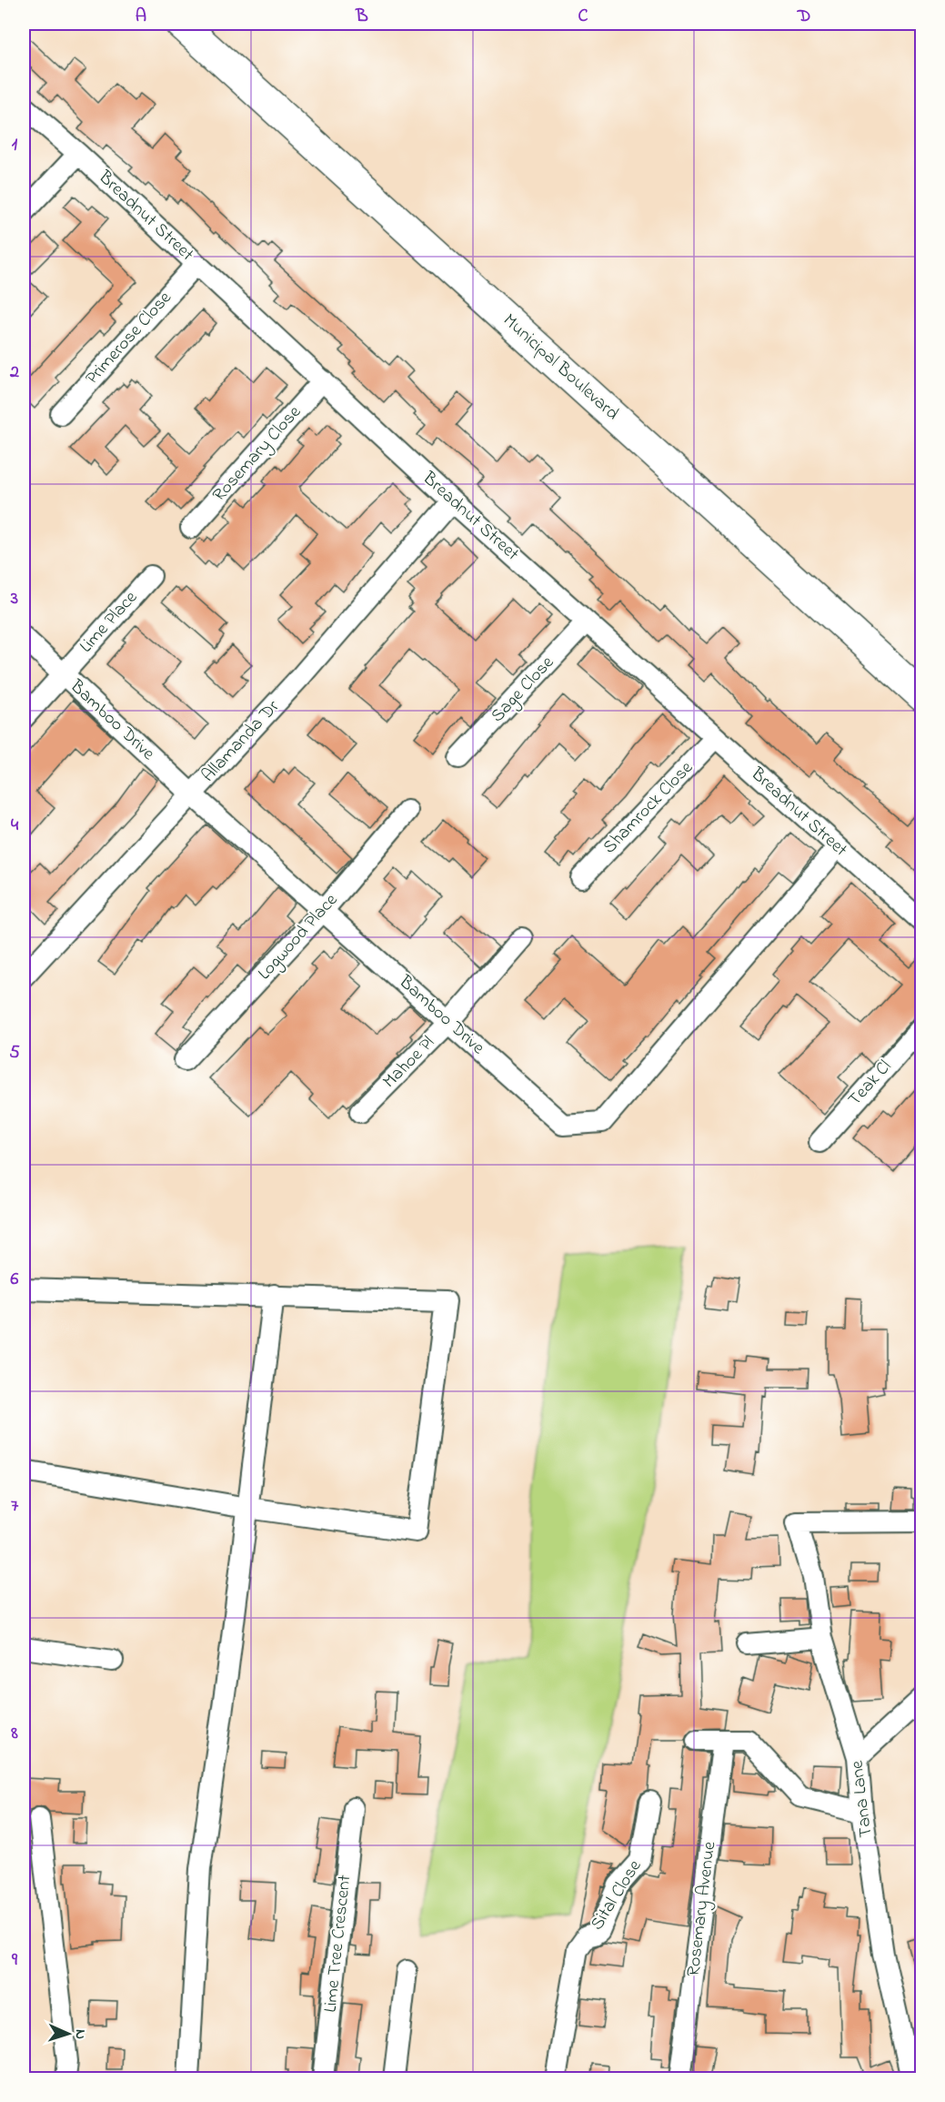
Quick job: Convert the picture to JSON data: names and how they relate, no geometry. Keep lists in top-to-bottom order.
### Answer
{
  "streets": {
    "main road": ["Municipal Boulevard"],
    "street": [
      "Breadnut Street",
      "Primerose Close",
      "Rosemary Close",
      "Lime Place",
      "Sage Close",
      "Bamboo Drive",
      "Allamanda Dr",
      "Shamrock Close",
      "Logwood Place",
      "Mahoe Pl",
      "Teak Cl",
      "Tana Lane",
      "Sital Close",
      "Rosemary Avenue",
      "Lime Tree Crescent"
    ]
  },
  "crossings": [
    ["Breadnut Street", "Primerose Close"],
    ["Breadnut Street", "Rosemary Close"],
    ["Breadnut Street", "Sage Close"],
    ["Breadnut Street", "Bamboo Drive"],
    ["Breadnut Street", "Allamanda Dr"],
    ["Breadnut Street", "Shamrock Close"],
    ["Lime Place", "Bamboo Drive"],
    ["Bamboo Drive", "Allamanda Dr"],
    ["Bamboo Drive", "Logwood Place"],
    ["Bamboo Drive", "Mahoe Pl"]
  ],
  "north": "right",
  "grid": {
    "columns": [
      "A",
      "B",
      "C",
      "D"
    ],
    "rows": [
      "1",
      "2",
      "3",
      "4",
      "5",
      "6",
      "7",
      "8",
      "9"
    ]
  }
}
